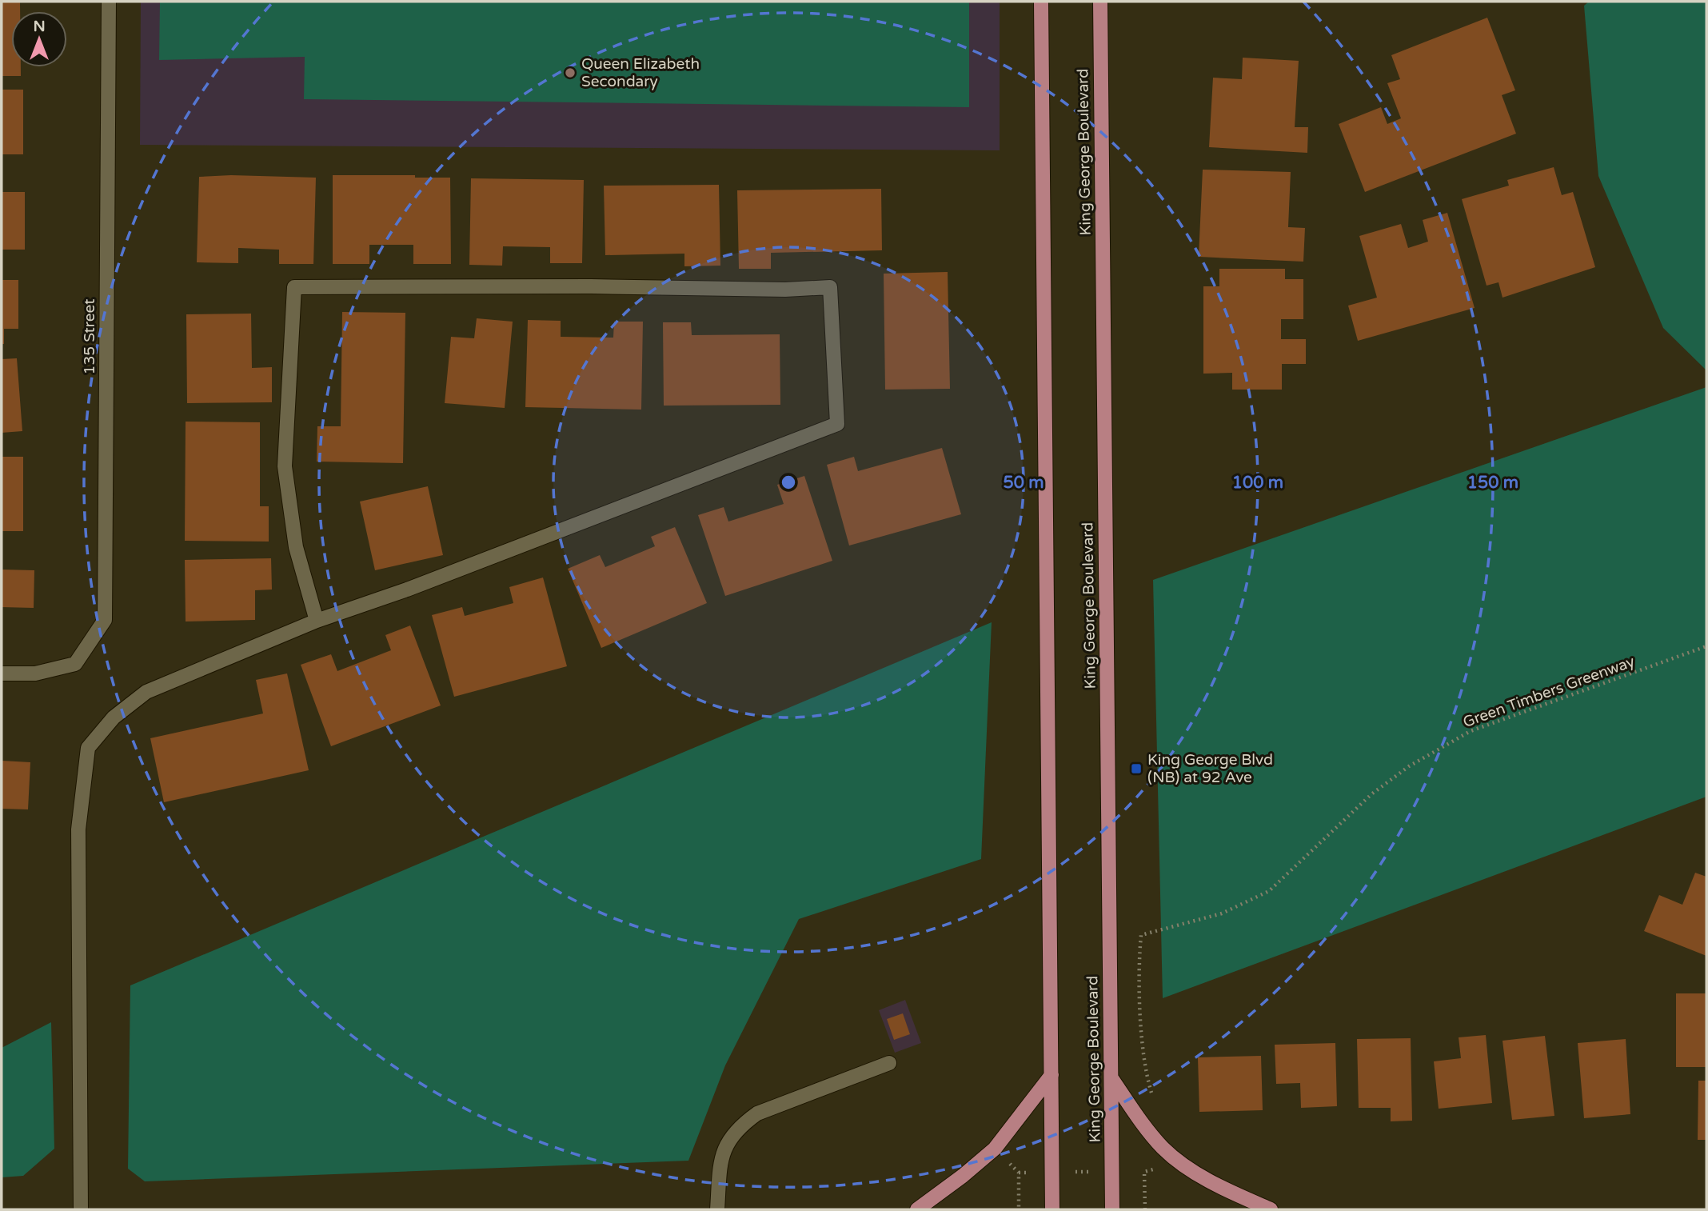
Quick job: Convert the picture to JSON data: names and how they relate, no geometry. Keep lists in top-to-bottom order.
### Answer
{
  "streets": {
    "main road": ["King George Boulevard"],
    "street": ["135 Street"],
    "path": ["Green Timbers Greenway"]
  },
  "places": {
    "other": ["Queen Elizabeth Secondary"],
    "transit": ["King George Blvd (NB) at 92 Ave"]
  },
  "north": "top",
  "rings": ["50 m", "100 m", "150 m"]
}
